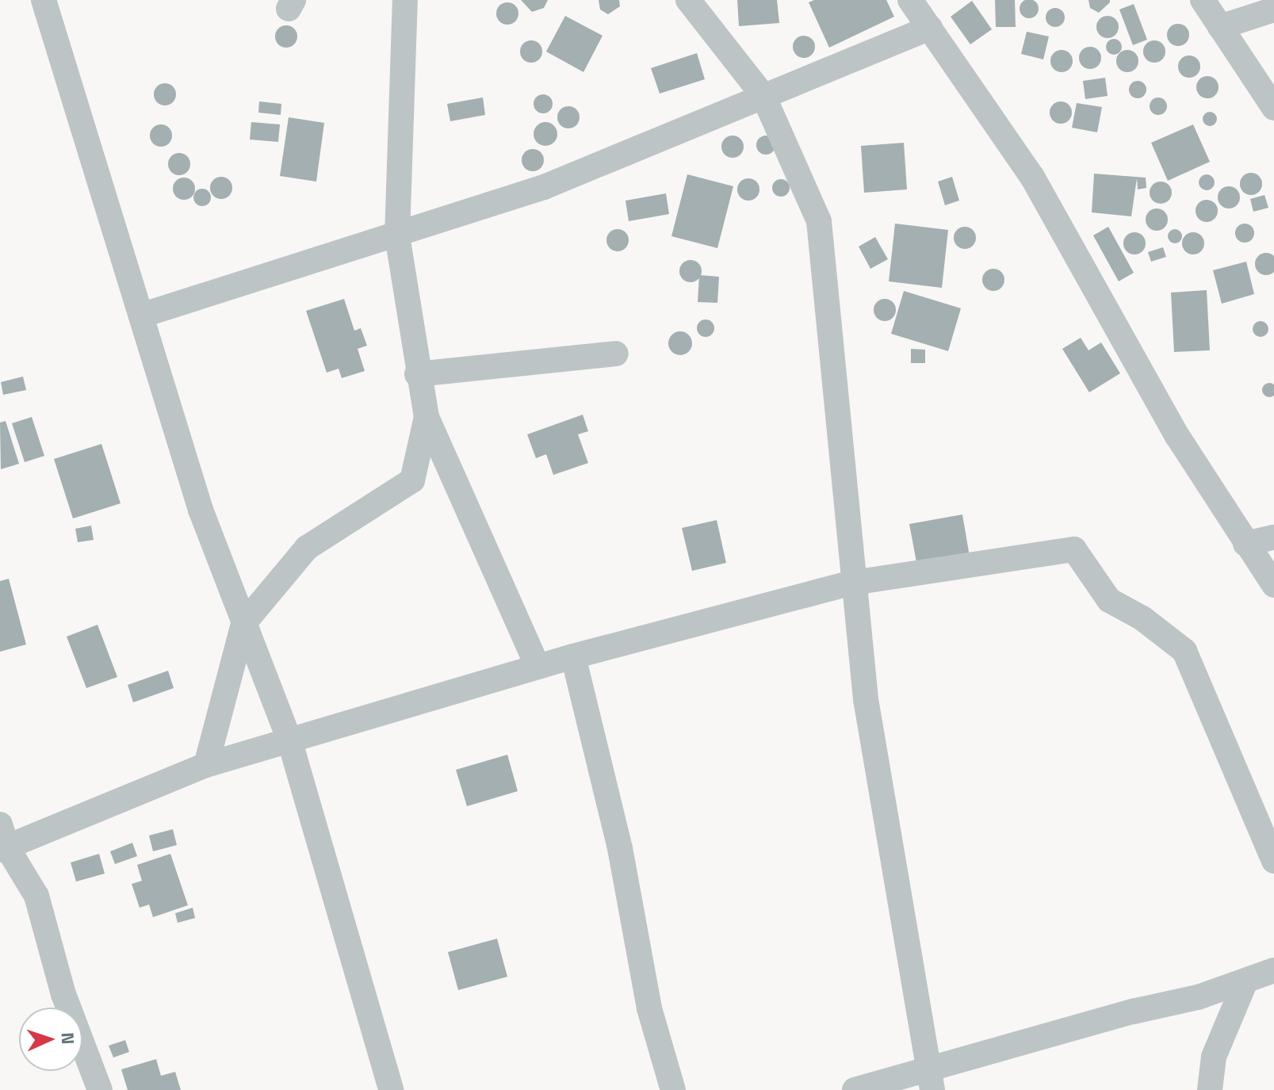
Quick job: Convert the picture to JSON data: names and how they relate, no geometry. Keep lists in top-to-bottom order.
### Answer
{
  "north": "right"
}
